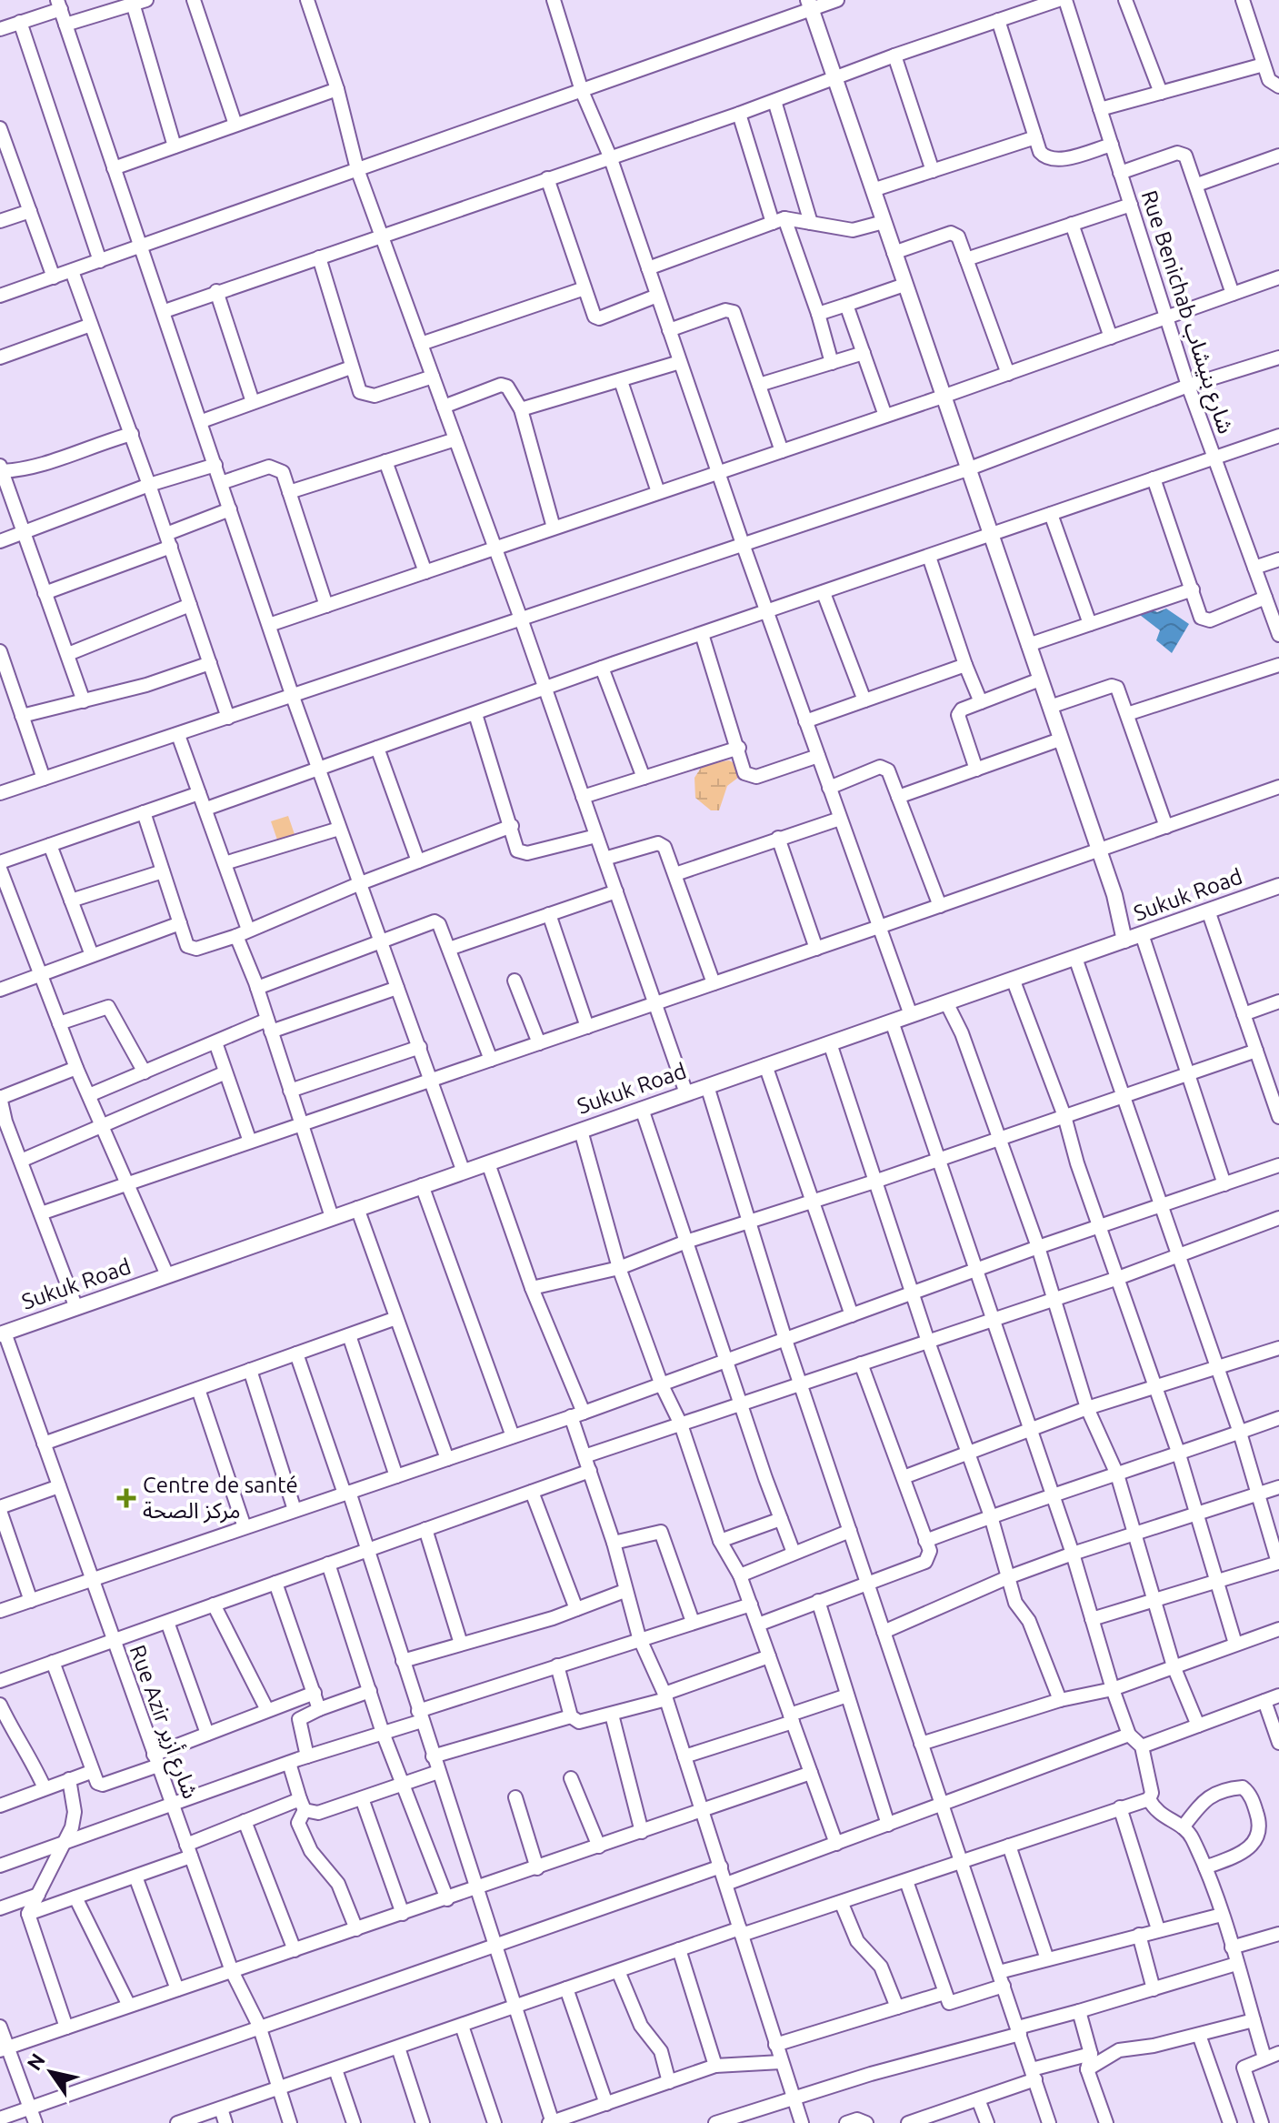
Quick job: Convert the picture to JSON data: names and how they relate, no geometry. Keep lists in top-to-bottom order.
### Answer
{
  "streets": {
    "street": ["Rue Benichab شارع بنيشاب", "Sukuk Road", "Rue Azir شارع أزير"]
  },
  "crossings": [
    ["Sukuk Road", "Rue Azir شارع أزير"]
  ],
  "places": {
    "health": ["Centre de santé مركز الصحة"]
  },
  "north": "top left"
}
